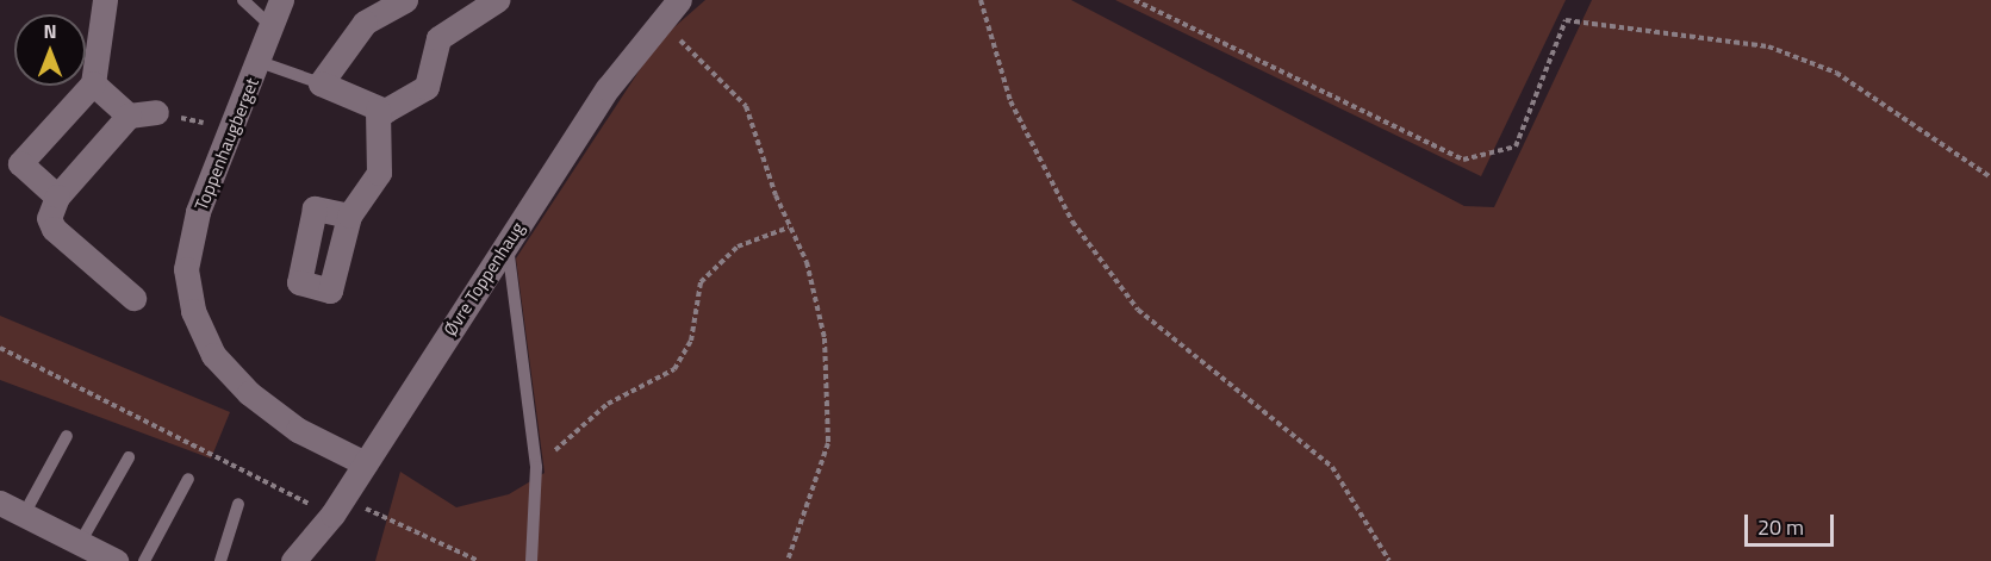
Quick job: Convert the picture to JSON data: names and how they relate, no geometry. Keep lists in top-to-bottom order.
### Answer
{
  "streets": {
    "street": ["Toppenhaugberget", "Øvre Toppenhaug"]
  },
  "crossings": [
    ["Toppenhaugberget", "Øvre Toppenhaug"]
  ],
  "scale_bar": "20 m",
  "north": "top"
}
